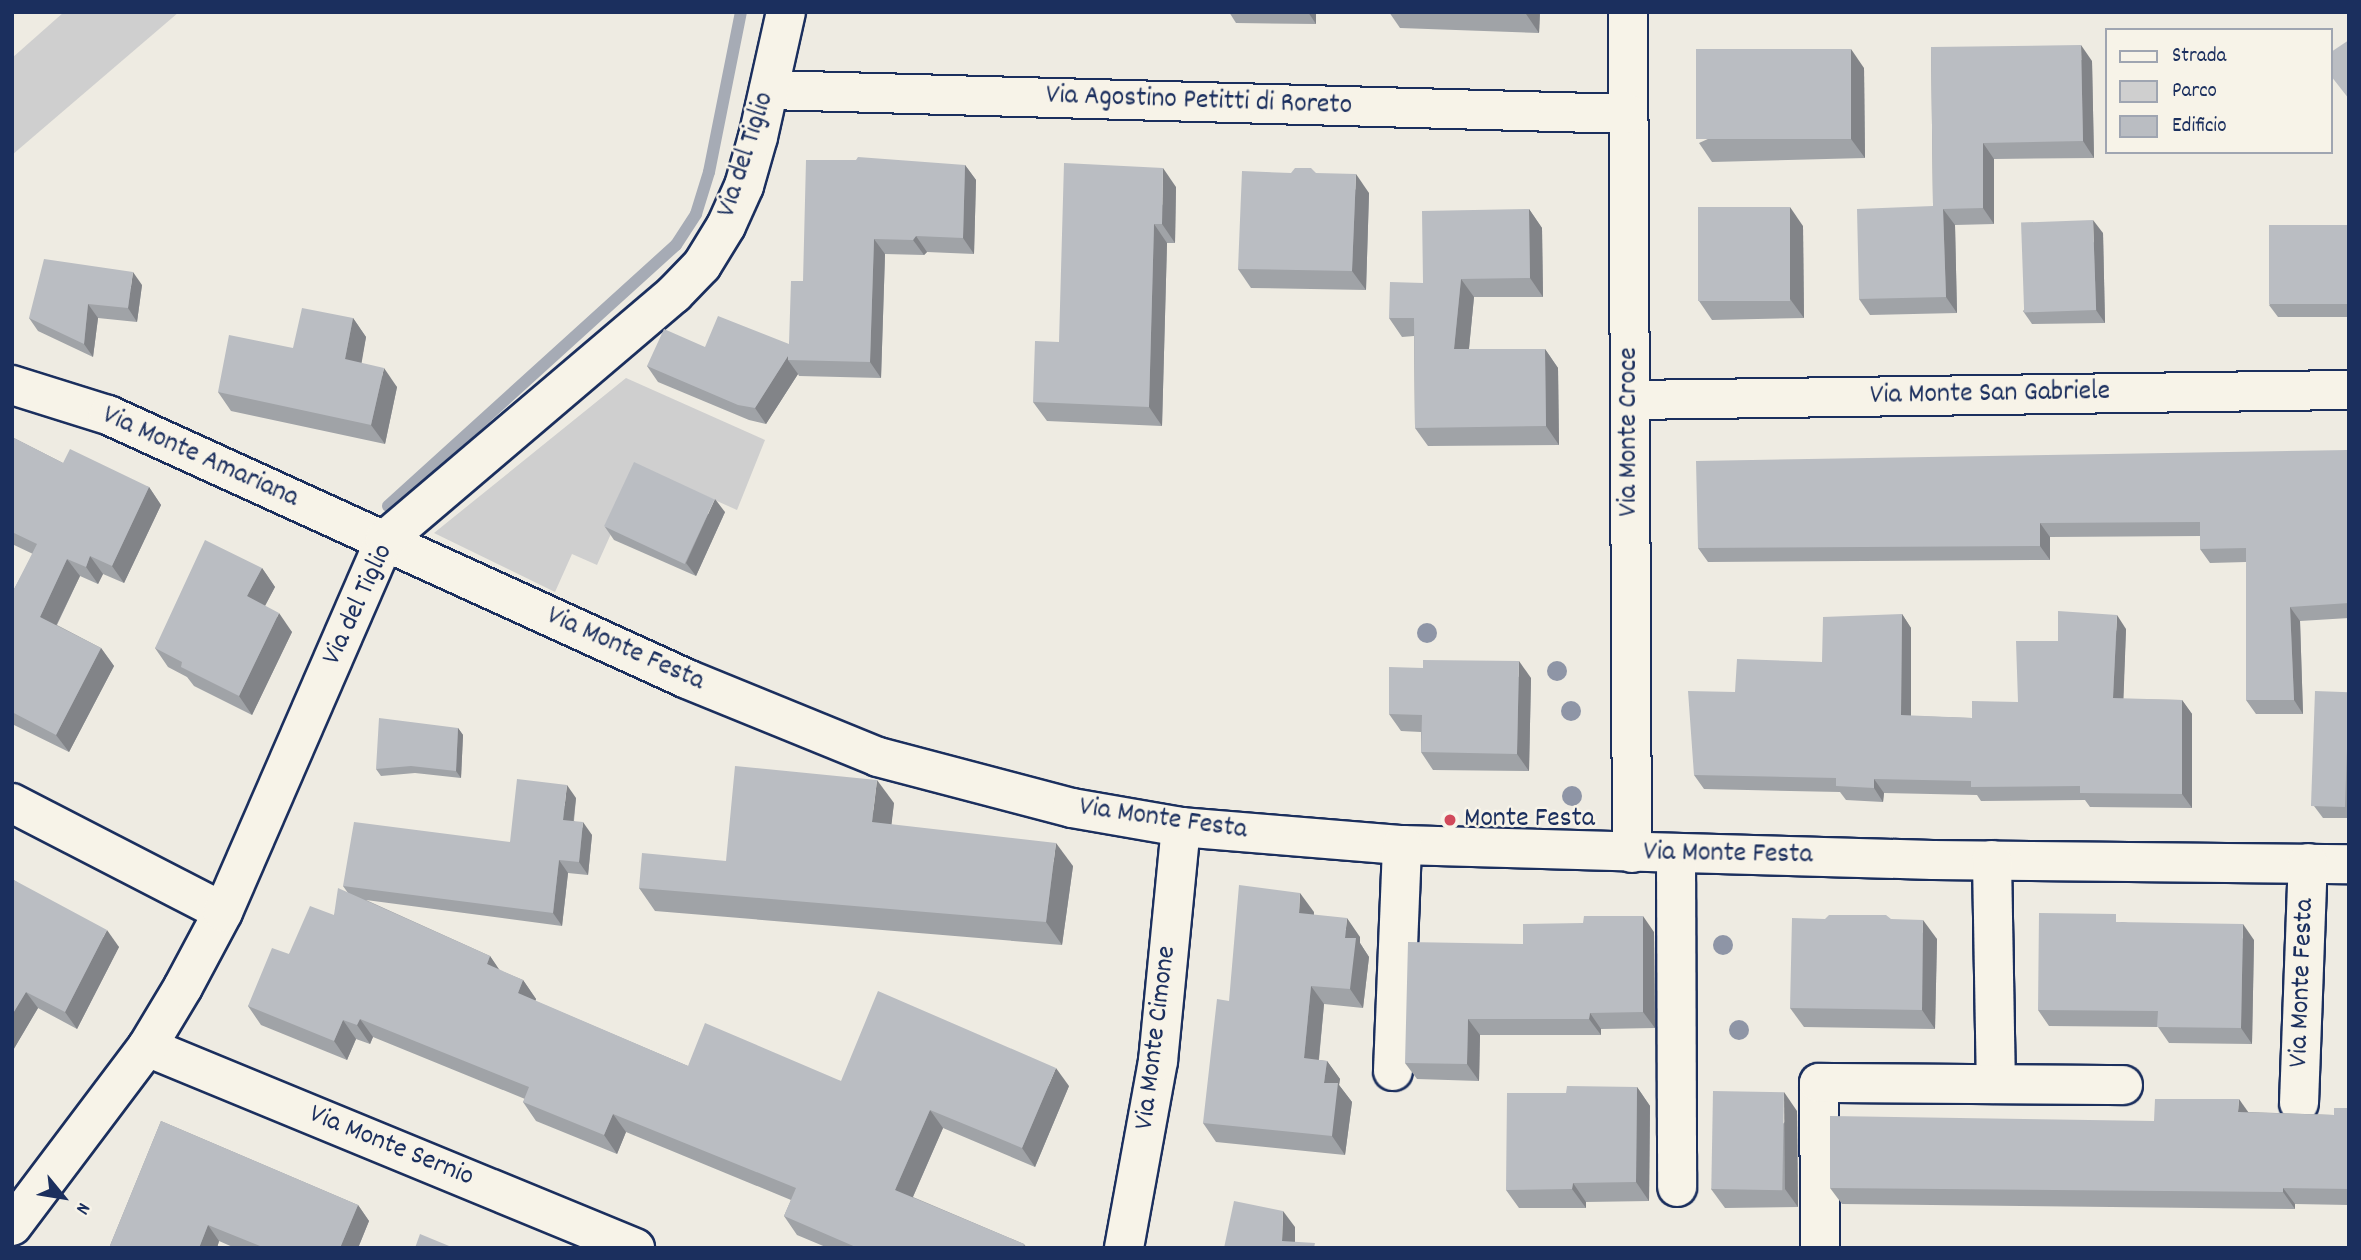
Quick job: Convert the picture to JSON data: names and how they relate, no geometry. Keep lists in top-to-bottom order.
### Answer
{
  "streets": {
    "street": [
      "Via Agostino Petitti di Roreto",
      "Via del Tiglio",
      "Via Monte San Gabriele",
      "Via Monte Croce",
      "Via Monte Amariana",
      "Via Monte Festa",
      "Via Monte Cimone",
      "Via Monte Sernio"
    ]
  },
  "crossings": [
    ["Via Agostino Petitti di Roreto", "Via del Tiglio"],
    ["Via Agostino Petitti di Roreto", "Via Monte Croce"],
    ["Via del Tiglio", "Via Monte Amariana"],
    ["Via del Tiglio", "Via Monte Festa"],
    ["Via del Tiglio", "Via Monte Sernio"],
    ["Via Monte San Gabriele", "Via Monte Croce"],
    ["Via Monte Croce", "Via Monte Festa"],
    ["Via Monte Amariana", "Via Monte Festa"],
    ["Via Monte Festa", "Via Monte Cimone"]
  ],
  "places": ["Monte Festa"],
  "legend": ["Strada", "Parco", "Edificio"],
  "north": "bottom right"
}
